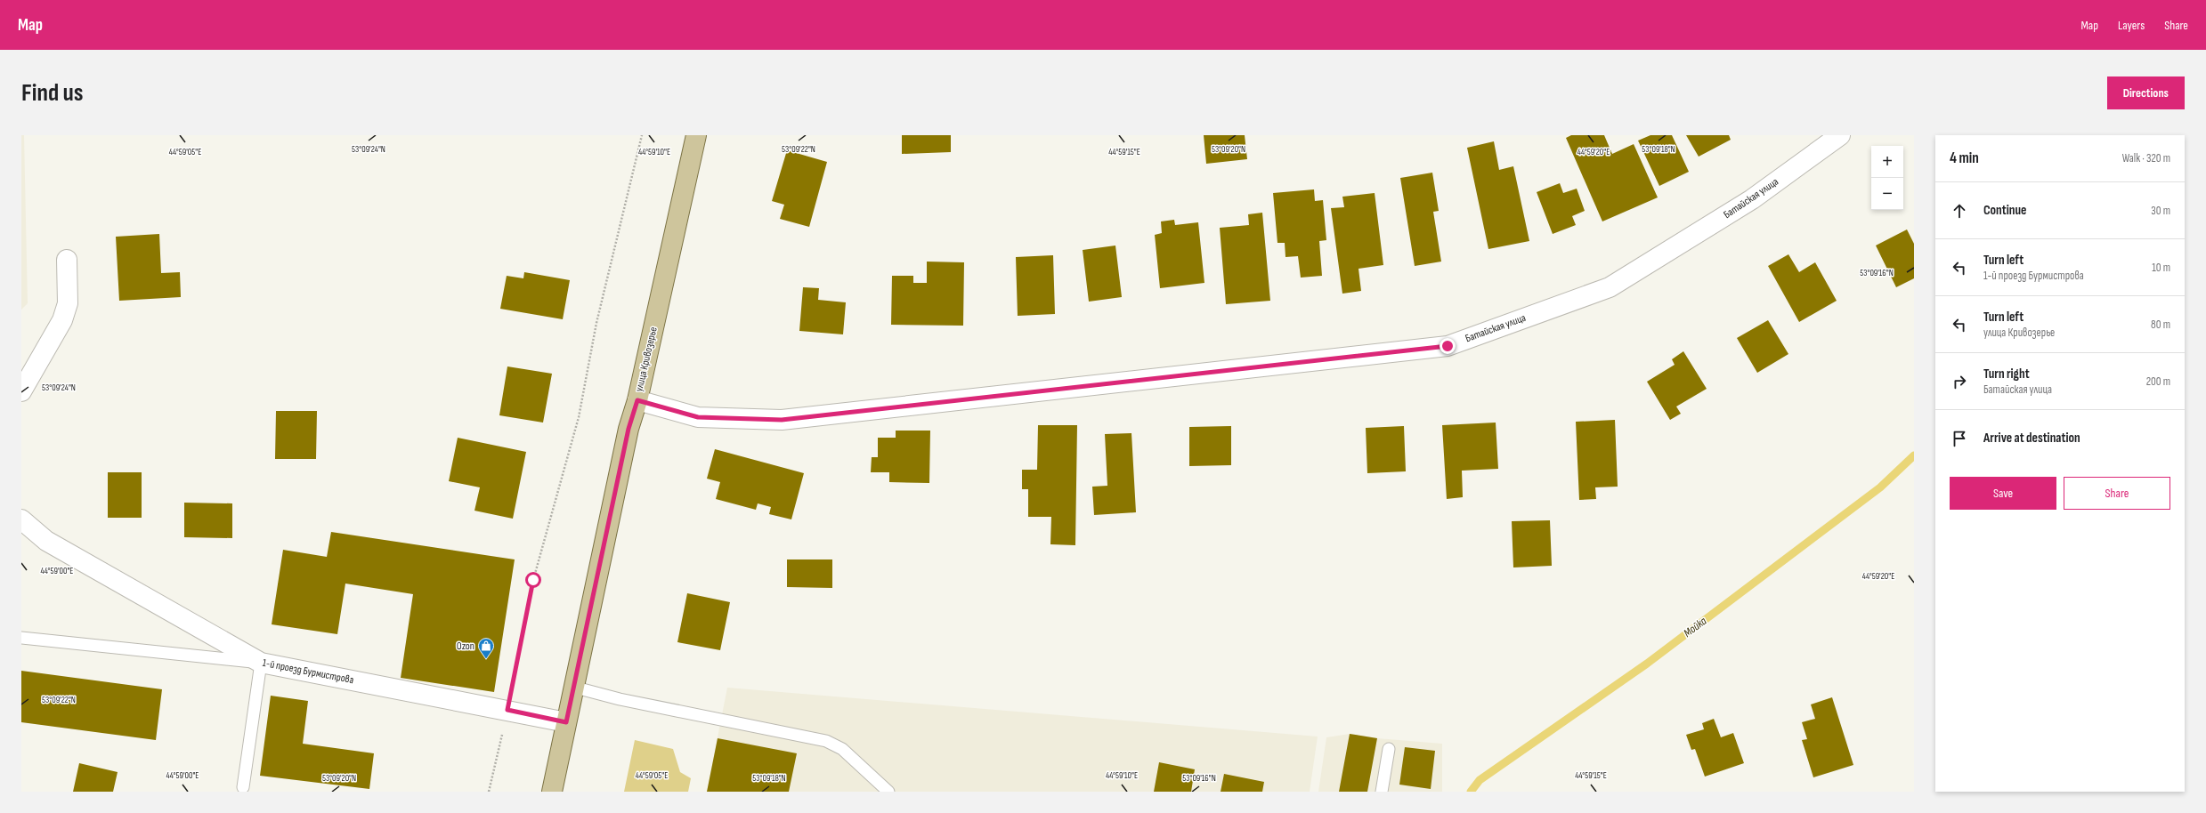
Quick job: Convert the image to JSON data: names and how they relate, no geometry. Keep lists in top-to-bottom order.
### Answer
{
  "streets": {
    "main road": ["улица Кривозерье"],
    "street": ["Батайская улица", "1-й проезд Бурмистрова"]
  },
  "crossings": [
    ["Батайская улица", "улица Кривозерье"],
    ["улица Кривозерье", "1-й проезд Бурмистрова"]
  ],
  "water": ["Мойка"],
  "places": {
    "shop": ["Ozon"]
  },
  "page": {
    "header": "Map",
    "nav": ["Map", "Layers", "Share"],
    "buttons": [
      "Directions",
      ["Save", "Share"]
    ],
    "title": "Find us",
    "heading": ["4 min", "Walk · 320 m"],
    "map_buttons": ["+", "−"],
    "list": [
      ["Continue", "30 m"],
      ["Turn left", "1-й проезд Бурмистрова", "10 m"],
      ["Turn left", "улица Кривозерье", "80 m"],
      ["Turn right", "Батайская улица", "200 m"],
      "Arrive at destination"
    ]
  },
  "coordinates": [
    "53°09'24\"N",
    "53°09'22\"N",
    "53°09'20\"N",
    "53°09'18\"N",
    "44°59'05\"E",
    "44°59'10\"E",
    "44°59'15\"E",
    "44°59'20\"E",
    "53°09'16\"N",
    "44°59'00\"E"
  ]
}
